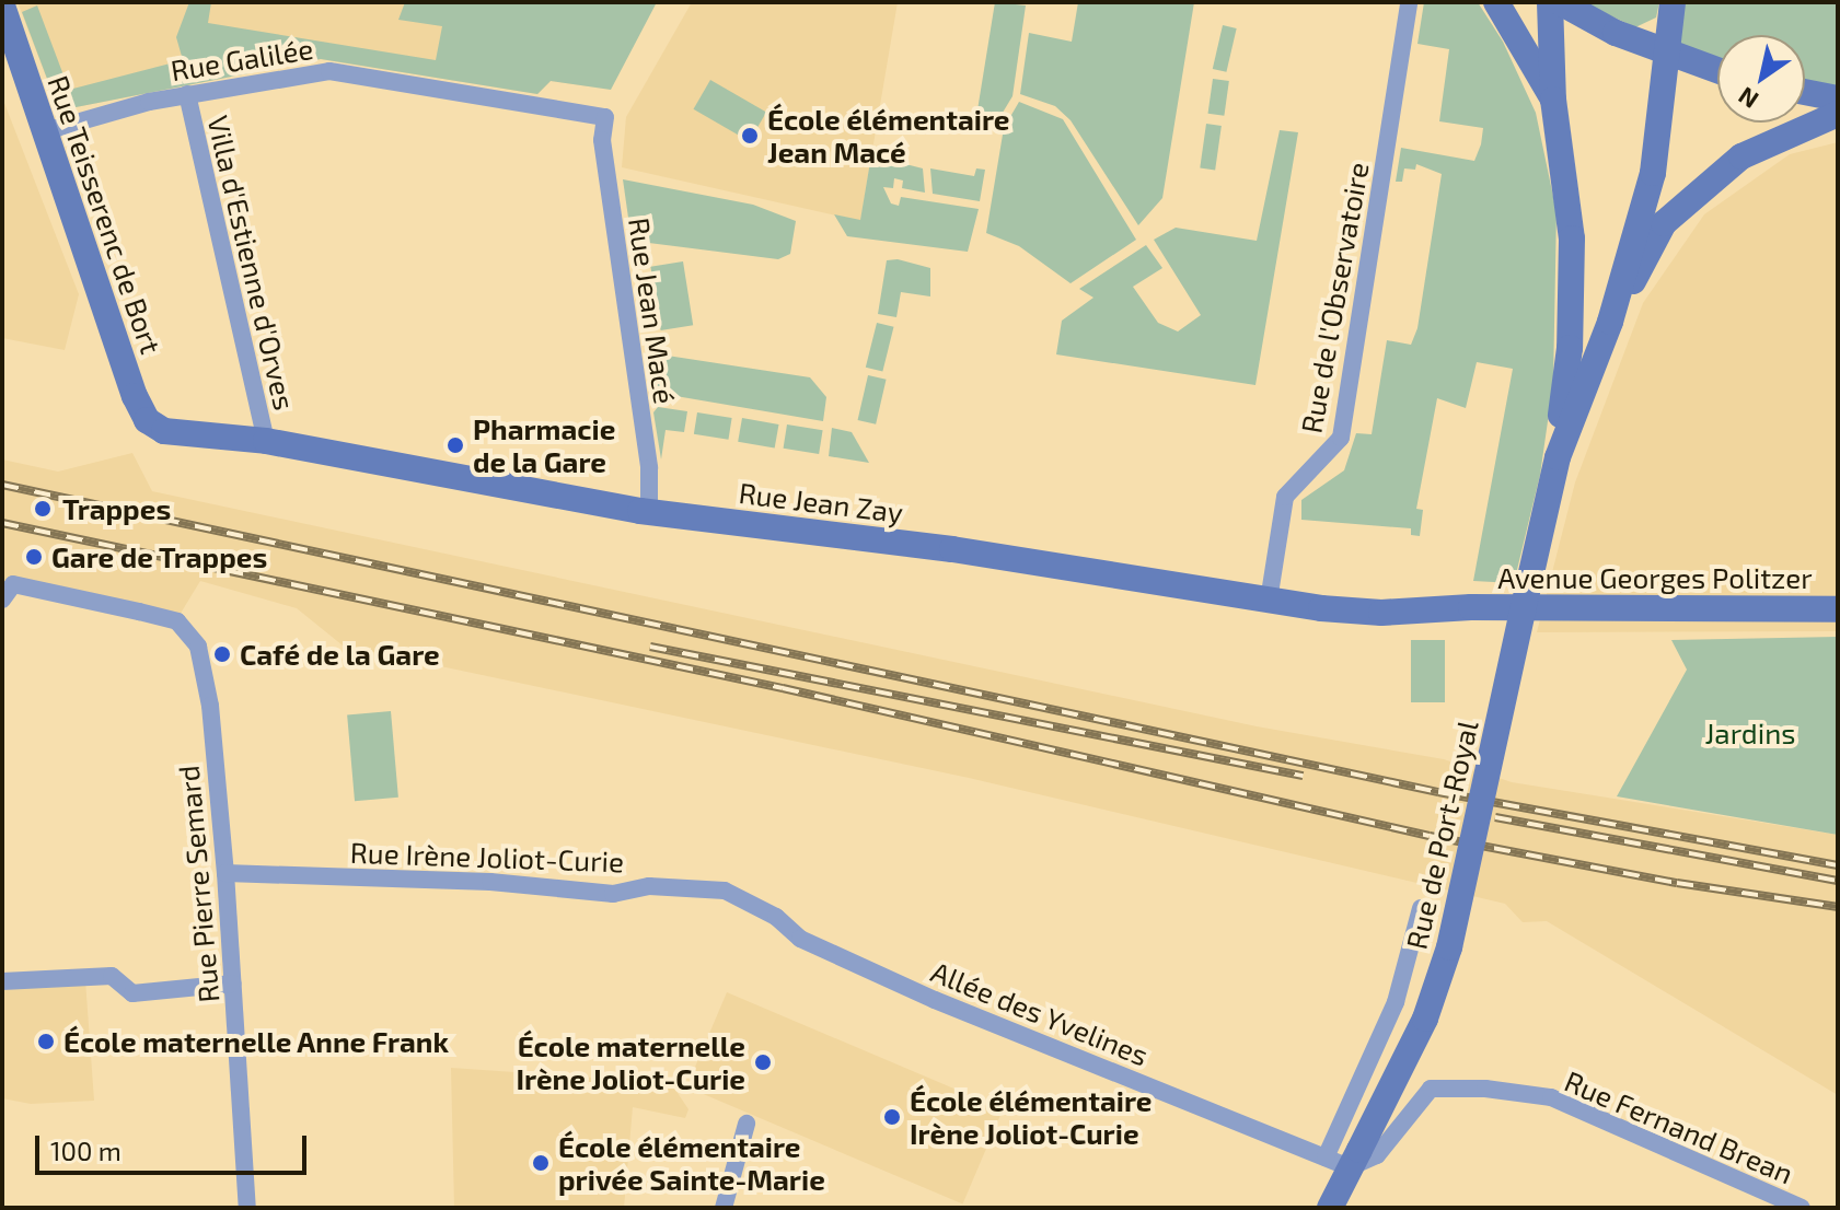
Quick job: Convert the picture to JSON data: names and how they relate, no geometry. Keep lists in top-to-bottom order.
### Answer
{
  "streets": {
    "street": [
      "Rue Galilée",
      "Rue Teisserenc de Bort",
      "Villa d'Estienne d'Orves",
      "Rue de l'Observatoire",
      "Rue Jean Macé",
      "Rue Jean Zay",
      "Avenue Georges Politzer",
      "Rue de Port-Royal",
      "Rue Irène Joliot-Curie",
      "Rue Pierre Semard",
      "Allée des Yvelines",
      "Rue Fernand Brean"
    ]
  },
  "crossings": [
    ["Rue Galilée", "Rue Teisserenc de Bort"],
    ["Rue Galilée", "Villa d'Estienne d'Orves"],
    ["Rue Galilée", "Rue Jean Macé"],
    ["Rue Teisserenc de Bort", "Rue Jean Zay"],
    ["Villa d'Estienne d'Orves", "Rue Jean Zay"],
    ["Rue de l'Observatoire", "Rue Jean Zay"],
    ["Rue Jean Macé", "Rue Jean Zay"],
    ["Rue Jean Zay", "Avenue Georges Politzer"],
    ["Rue de Port-Royal", "Allée des Yvelines"],
    ["Rue de Port-Royal", "Rue Fernand Brean"],
    ["Rue Irène Joliot-Curie", "Rue Pierre Semard"],
    ["Rue Irène Joliot-Curie", "Allée des Yvelines"],
    ["Allée des Yvelines", "Rue Fernand Brean"]
  ],
  "parks": ["Jardins"],
  "places": [
    "École élémentaire Jean Macé",
    "Pharmacie de la Gare",
    "Trappes",
    "Gare de Trappes",
    "Café de la Gare",
    "École maternelle Anne Frank",
    "École maternelle Irène Joliot-Curie",
    "École élémentaire Irène Joliot-Curie",
    "École élémentaire privée Sainte-Marie"
  ],
  "scale_bar": "100 m",
  "north": "bottom left"
}
